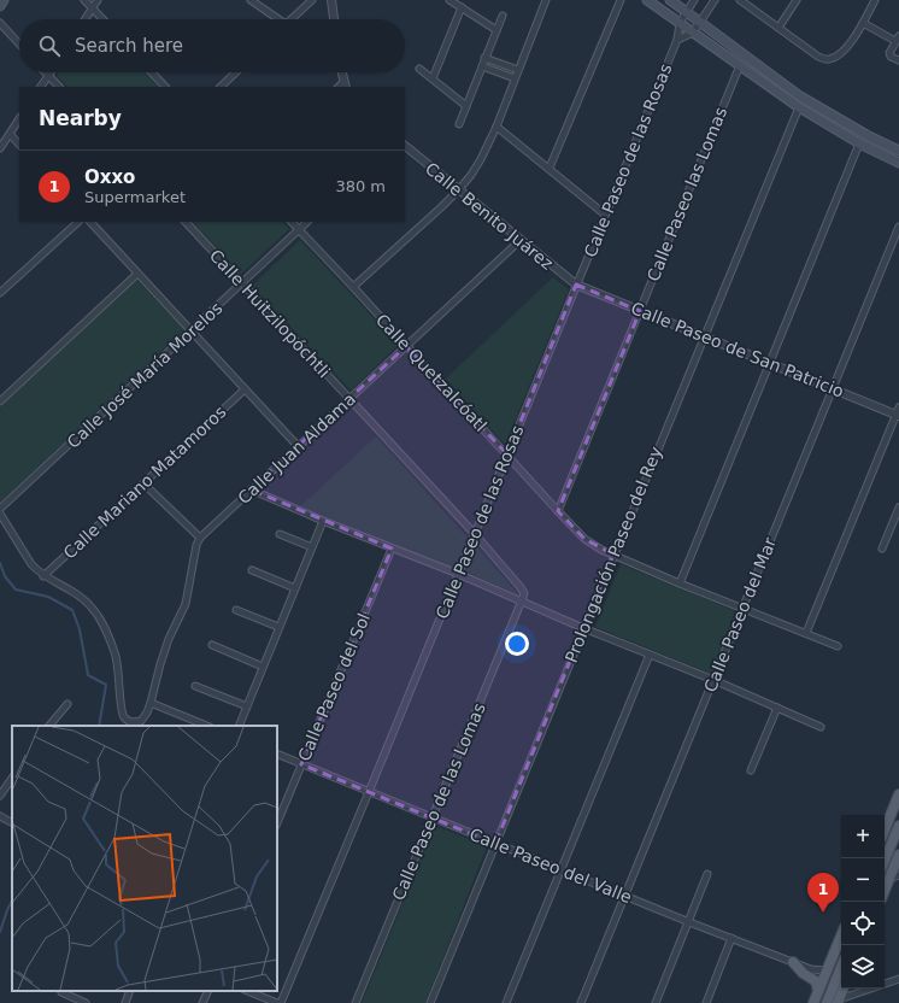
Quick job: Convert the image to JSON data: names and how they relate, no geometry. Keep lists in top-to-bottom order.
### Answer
{
  "streets": {
    "street": [
      "Calle Paseo de las Rosas",
      "Calle Paseo las Lomas",
      "Calle Benito Juárez",
      "Calle Huitzilopóchtli",
      "Calle Paseo de San Patricio",
      "Calle Quetzalcóatl",
      "Calle José María Morelos",
      "Calle Juan Aldama",
      "Calle Mariano Matamoros",
      "Prolongación Paseo del Rey",
      "Calle Paseo del Mar",
      "Calle Paseo del Sol",
      "Calle Paseo de las Lomas",
      "Calle Paseo del Valle"
    ]
  },
  "crossings": [
    ["Calle Paseo de las Rosas", "Calle Benito Juárez"],
    ["Calle Paseo de las Rosas", "Calle Huitzilopóchtli"],
    ["Calle Paseo de las Rosas", "Calle Paseo de San Patricio"],
    ["Calle Paseo de las Rosas", "Calle Quetzalcóatl"],
    ["Calle Paseo de las Rosas", "Calle Paseo del Valle"],
    ["Calle Paseo las Lomas", "Calle Paseo de San Patricio"],
    ["Calle Paseo las Lomas", "Calle Quetzalcóatl"],
    ["Calle Benito Juárez", "Calle Paseo de San Patricio"],
    ["Calle Benito Juárez", "Calle Juan Aldama"],
    ["Calle Huitzilopóchtli", "Calle José María Morelos"],
    ["Calle Huitzilopóchtli", "Calle Juan Aldama"],
    ["Calle Huitzilopóchtli", "Calle Paseo de las Lomas"],
    ["Calle Paseo de San Patricio", "Prolongación Paseo del Rey"],
    ["Calle Paseo de San Patricio", "Calle Paseo del Mar"],
    ["Calle Quetzalcóatl", "Calle José María Morelos"],
    ["Calle Quetzalcóatl", "Calle Juan Aldama"],
    ["Calle Quetzalcóatl", "Prolongación Paseo del Rey"],
    ["Calle Quetzalcóatl", "Calle Paseo del Mar"],
    ["Prolongación Paseo del Rey", "Calle Paseo del Valle"],
    ["Calle Paseo del Mar", "Calle Paseo del Valle"],
    ["Calle Paseo del Sol", "Calle Paseo del Valle"],
    ["Calle Paseo de las Lomas", "Calle Paseo del Valle"]
  ],
  "page": {
    "search": "Search here",
    "heading": "Nearby",
    "list": [
      {
        "mark": "1",
        "name": "Oxxo",
        "note": "Supermarket",
        "value": "380 m"
      }
    ],
    "map_buttons": ["+", "−"],
    "pins": "1"
  }
}
